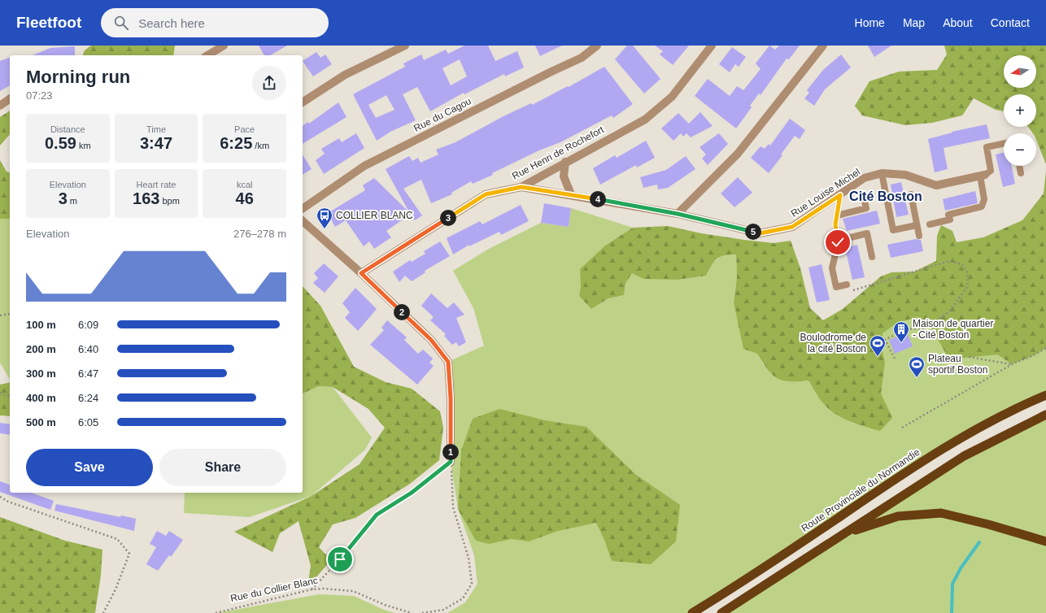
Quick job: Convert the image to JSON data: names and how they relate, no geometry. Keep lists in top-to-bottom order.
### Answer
{
  "streets": {
    "highway": ["Route Provinciale du Normandie"],
    "street": ["Rue du Cagou", "Rue Henri de Rochefort", "Rue Louise Michel"],
    "path": ["Rue du Collier Blanc"]
  },
  "crossings": [
    ["Rue Henri de Rochefort", "Rue Louise Michel"]
  ],
  "districts": ["Cité Boston"],
  "places": {
    "bus stop": ["COLLIER BLANC"],
    "building": ["Maison de quartier - Cité Boston"],
    "sports": ["Boulodrome de la cité Boston", "Plateau sportif Boston"]
  },
  "north": "left",
  "page": {
    "header": "Fleetfoot",
    "search": "Search here",
    "nav": [
      "Home",
      "Map",
      "About",
      "Contact"
    ],
    "map_buttons": ["+", "−"],
    "heading": ["Morning run", "07:23"],
    "stats": [
      ["Distance", "0.59 km"],
      ["Time", "3:47"],
      ["Pace", "6:25 /km"],
      ["Elevation", "3 m"],
      ["Heart rate", "163 bpm"],
      ["kcal", "46"]
    ],
    "pins": [
      "4",
      "3",
      "5",
      "2",
      "1"
    ],
    "chart": ["Elevation", "276–278 m"],
    "list": [
      {
        "name": "100 m",
        "note": "6:09"
      },
      {
        "name": "200 m",
        "note": "6:40"
      },
      {
        "name": "300 m",
        "note": "6:47"
      },
      {
        "name": "400 m",
        "note": "6:24"
      },
      {
        "name": "500 m",
        "note": "6:05"
      }
    ],
    "buttons": ["Save", "Share"]
  }
}
